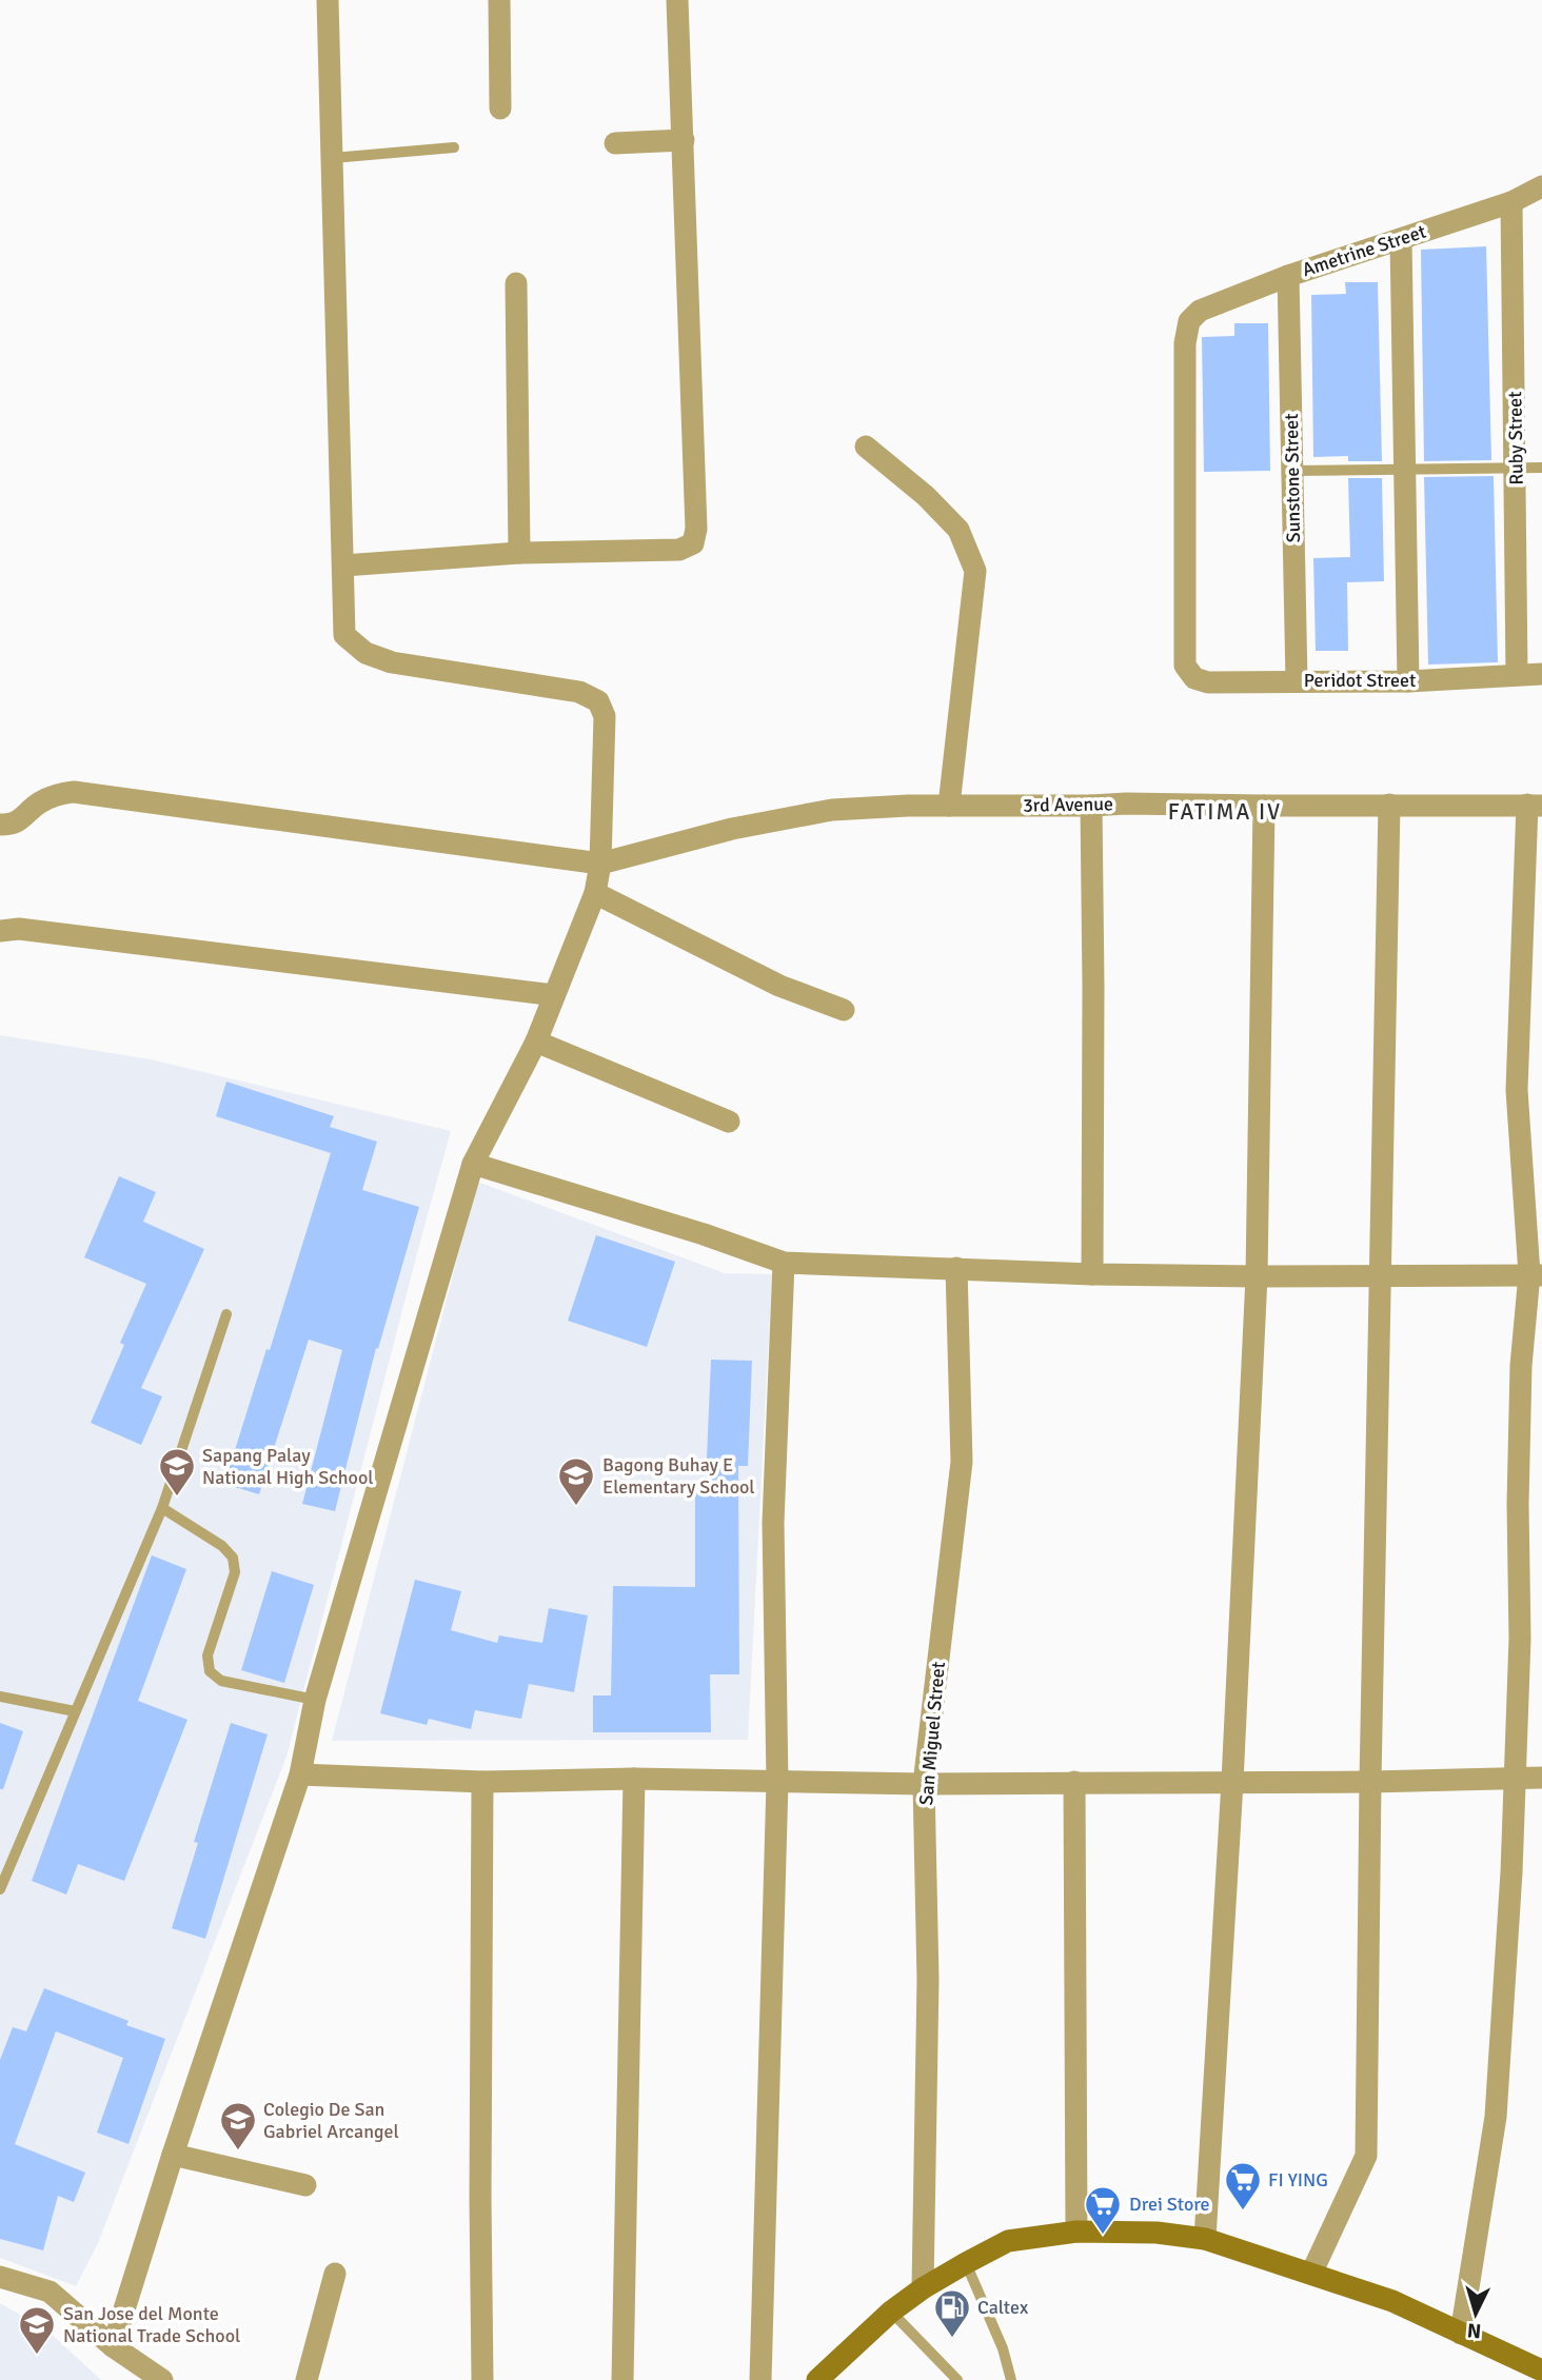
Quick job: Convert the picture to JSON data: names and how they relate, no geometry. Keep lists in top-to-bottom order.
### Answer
{
  "streets": {
    "street": [
      "Ametrine Street",
      "Ruby Street",
      "Sunstone Street",
      "Peridot Street",
      "3rd Avenue",
      "San Miguel Street"
    ]
  },
  "crossings": [
    ["Ametrine Street", "Ruby Street"],
    ["Ametrine Street", "Sunstone Street"],
    ["Ametrine Street", "Peridot Street"],
    ["Ruby Street", "Peridot Street"],
    ["Sunstone Street", "Peridot Street"]
  ],
  "districts": ["FATIMA IV"],
  "places": {
    "school or university": [
      "Sapang Palay National High School",
      "Bagong Buhay E Elementary School",
      "Colegio De San Gabriel Arcangel",
      "San Jose del Monte National Trade School"
    ],
    "supermarket": ["FI YING", "Drei Store"],
    "fuel station": ["Caltex"]
  },
  "north": "bottom"
}
